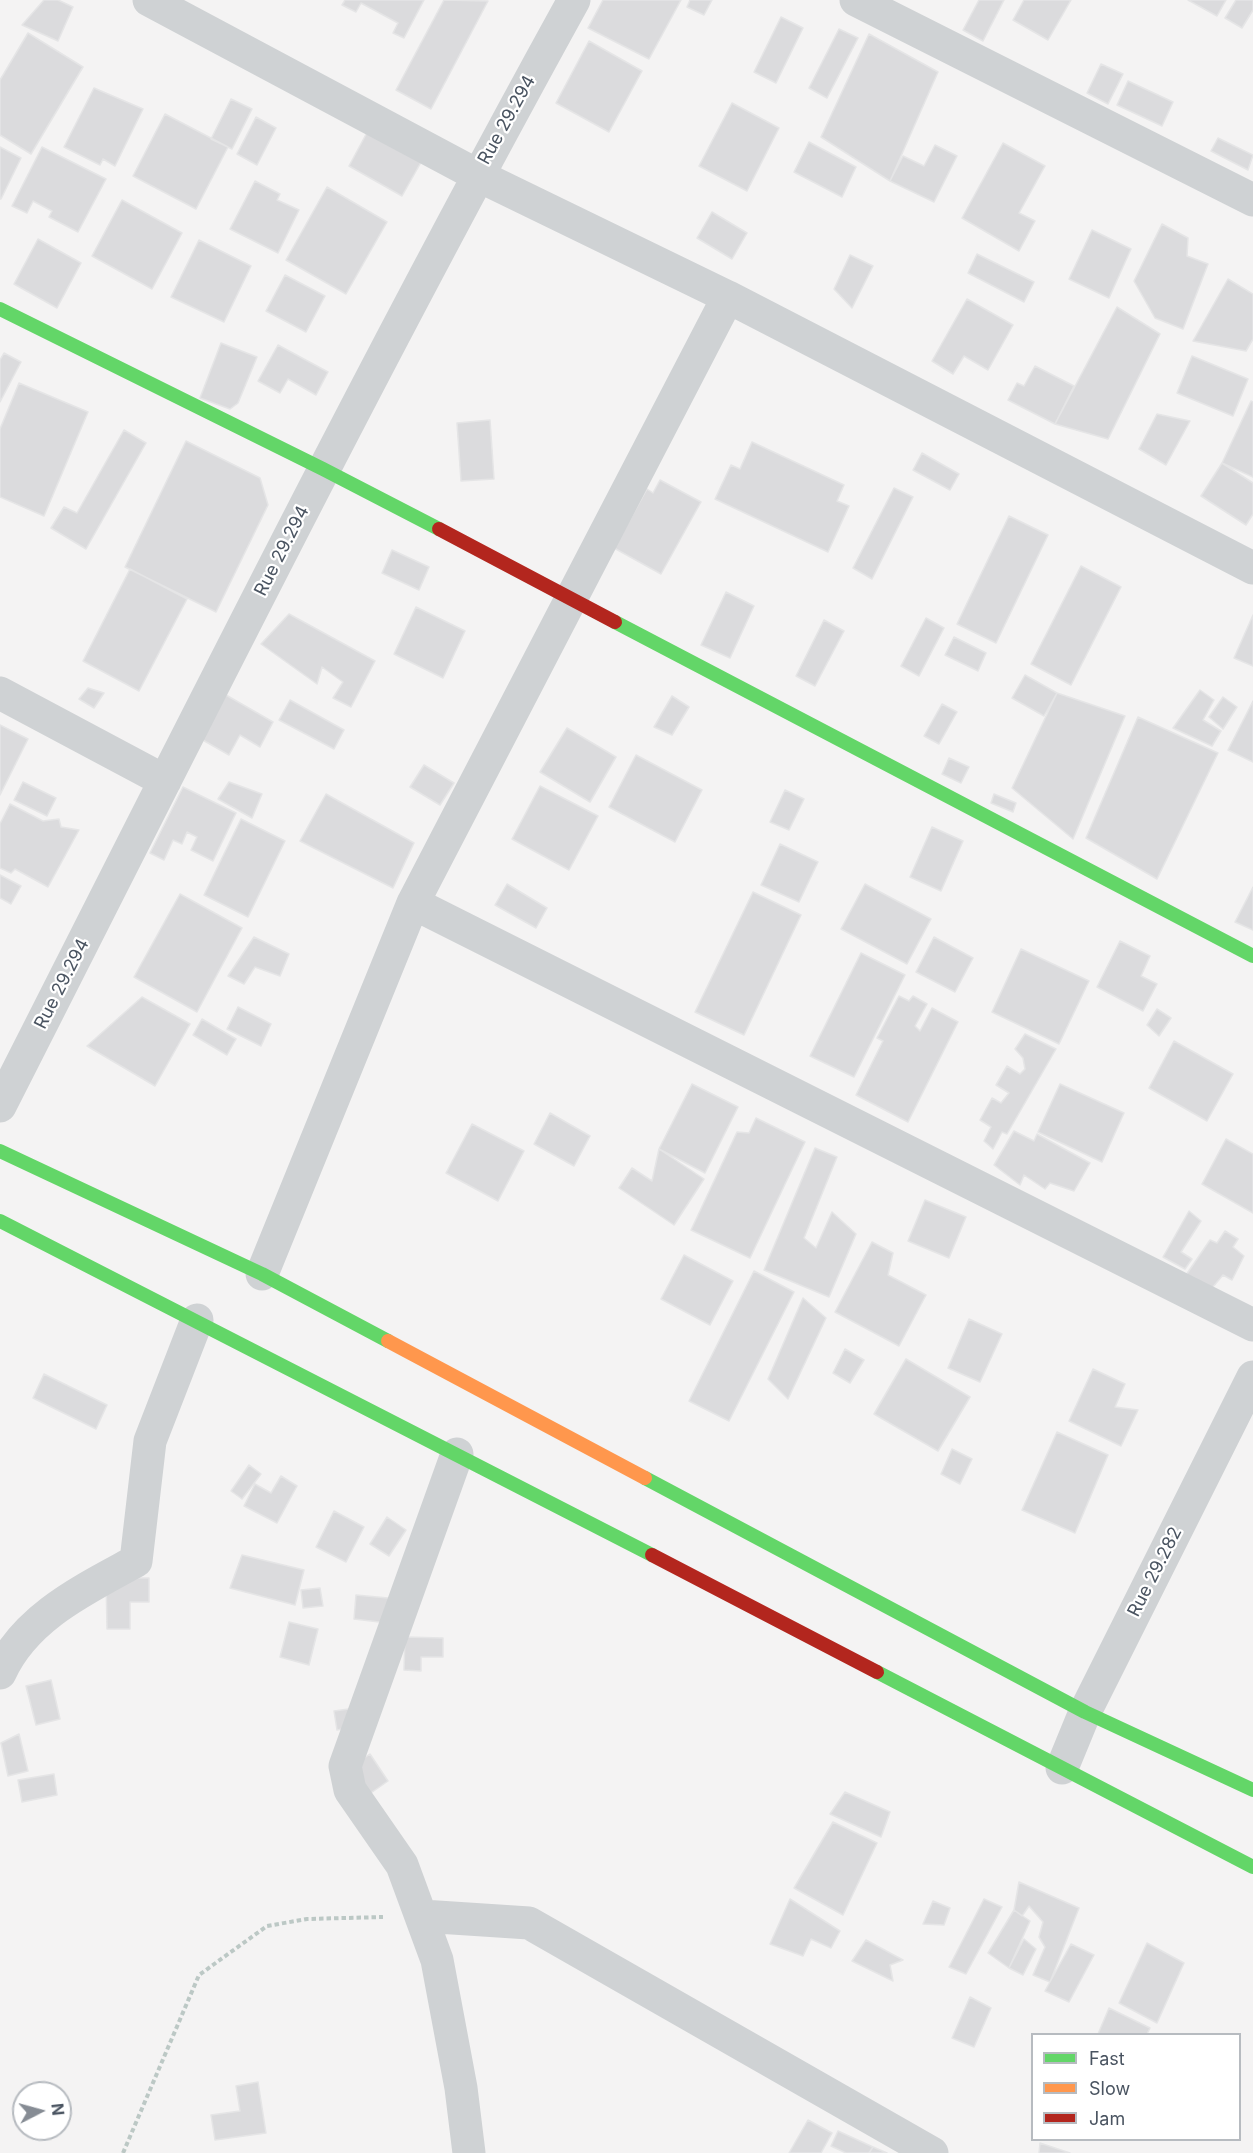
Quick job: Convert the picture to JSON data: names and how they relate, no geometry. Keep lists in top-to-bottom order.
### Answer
{
  "streets": {
    "street": ["Rue 29.294", "Rue 29.282"]
  },
  "legend": ["Fast", "Slow", "Jam"],
  "north": "right"
}
